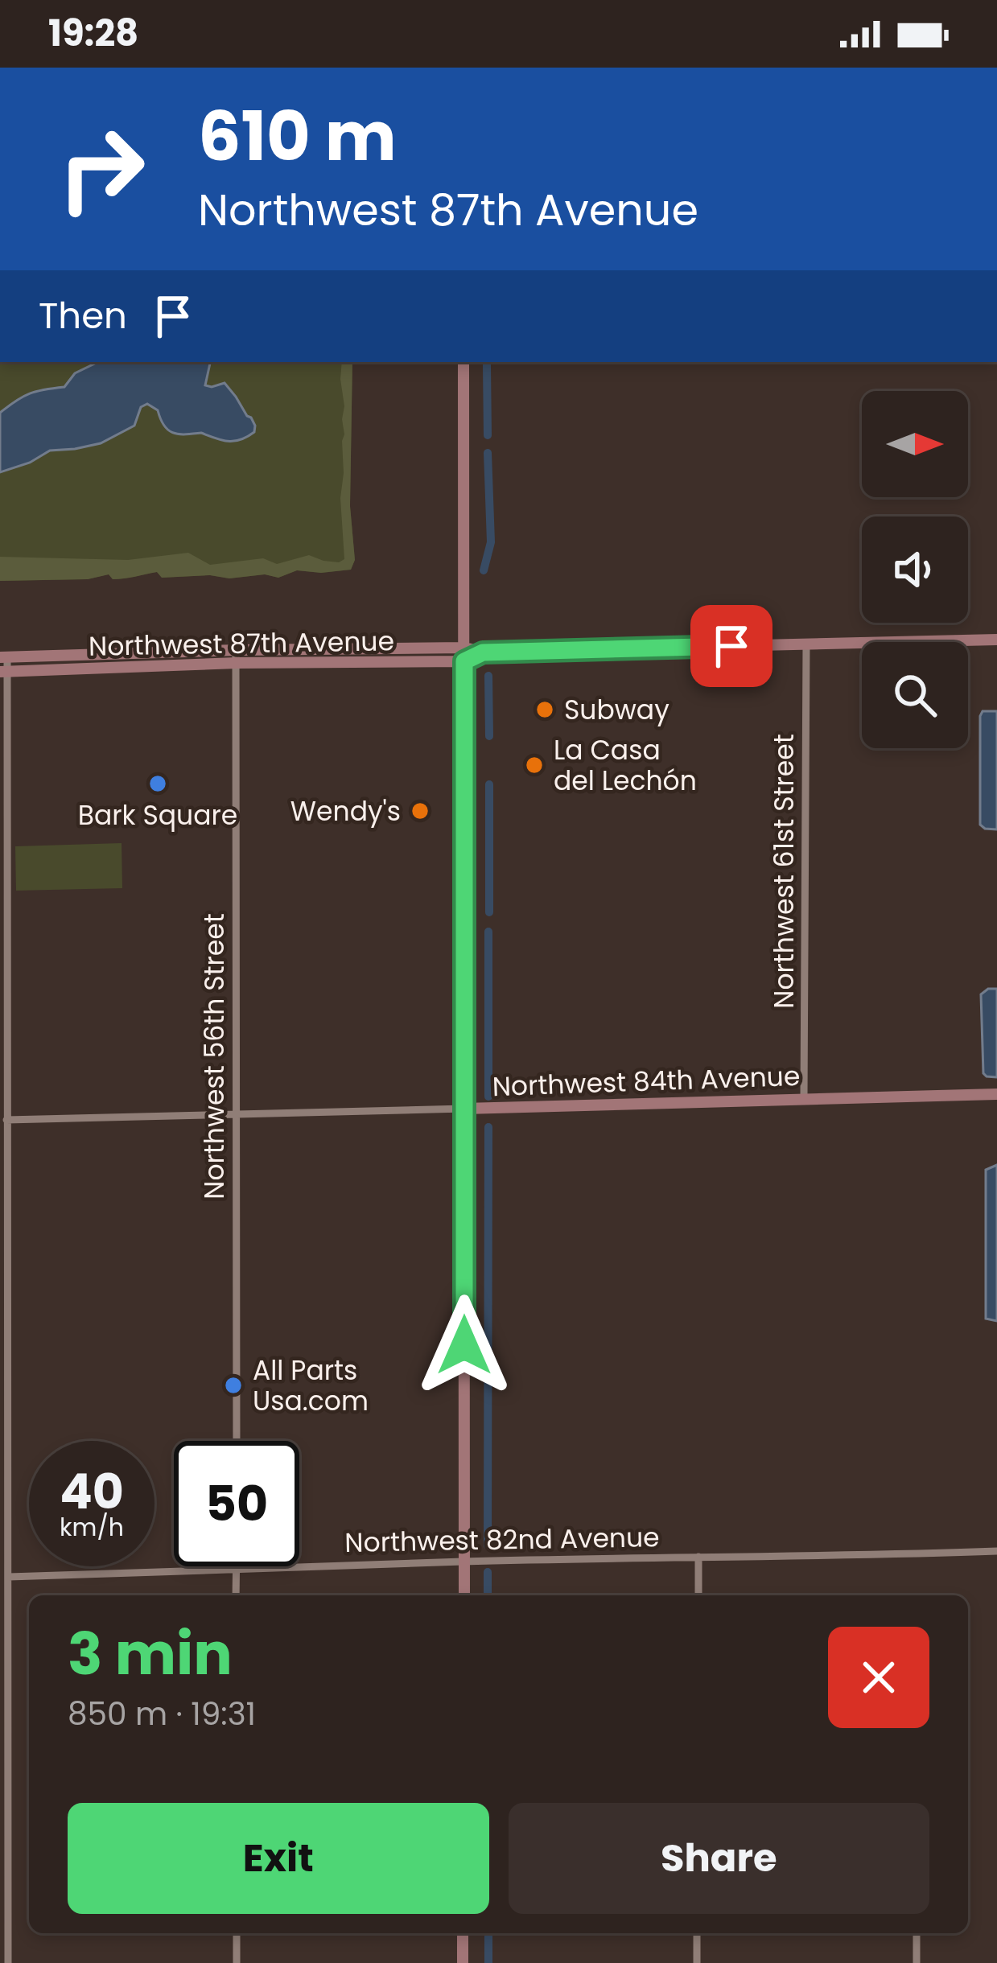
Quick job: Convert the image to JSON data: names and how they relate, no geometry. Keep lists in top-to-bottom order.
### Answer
{
  "streets": {
    "main road": ["Northwest 87th Avenue", "Northwest 84th Avenue"],
    "street": ["Northwest 61st Street", "Northwest 56th Street", "Northwest 82nd Avenue"]
  },
  "crossings": [
    ["Northwest 87th Avenue", "Northwest 61st Street"],
    ["Northwest 87th Avenue", "Northwest 56th Street"],
    ["Northwest 61st Street", "Northwest 84th Avenue"],
    ["Northwest 56th Street", "Northwest 84th Avenue"]
  ],
  "places": [
    "Subway",
    "La Casa del Lechón",
    "Bark Square",
    "Wendy's",
    "All Parts Usa.com"
  ],
  "north": "right",
  "page": {
    "status": "19:28",
    "turn": ["610 m", "Northwest 87th Avenue"],
    "then": "Then",
    "speed": "40 km/h",
    "limit": "50",
    "heading": ["3 min", "850 m · 19:31"],
    "buttons": ["Exit", "Share"]
  }
}
